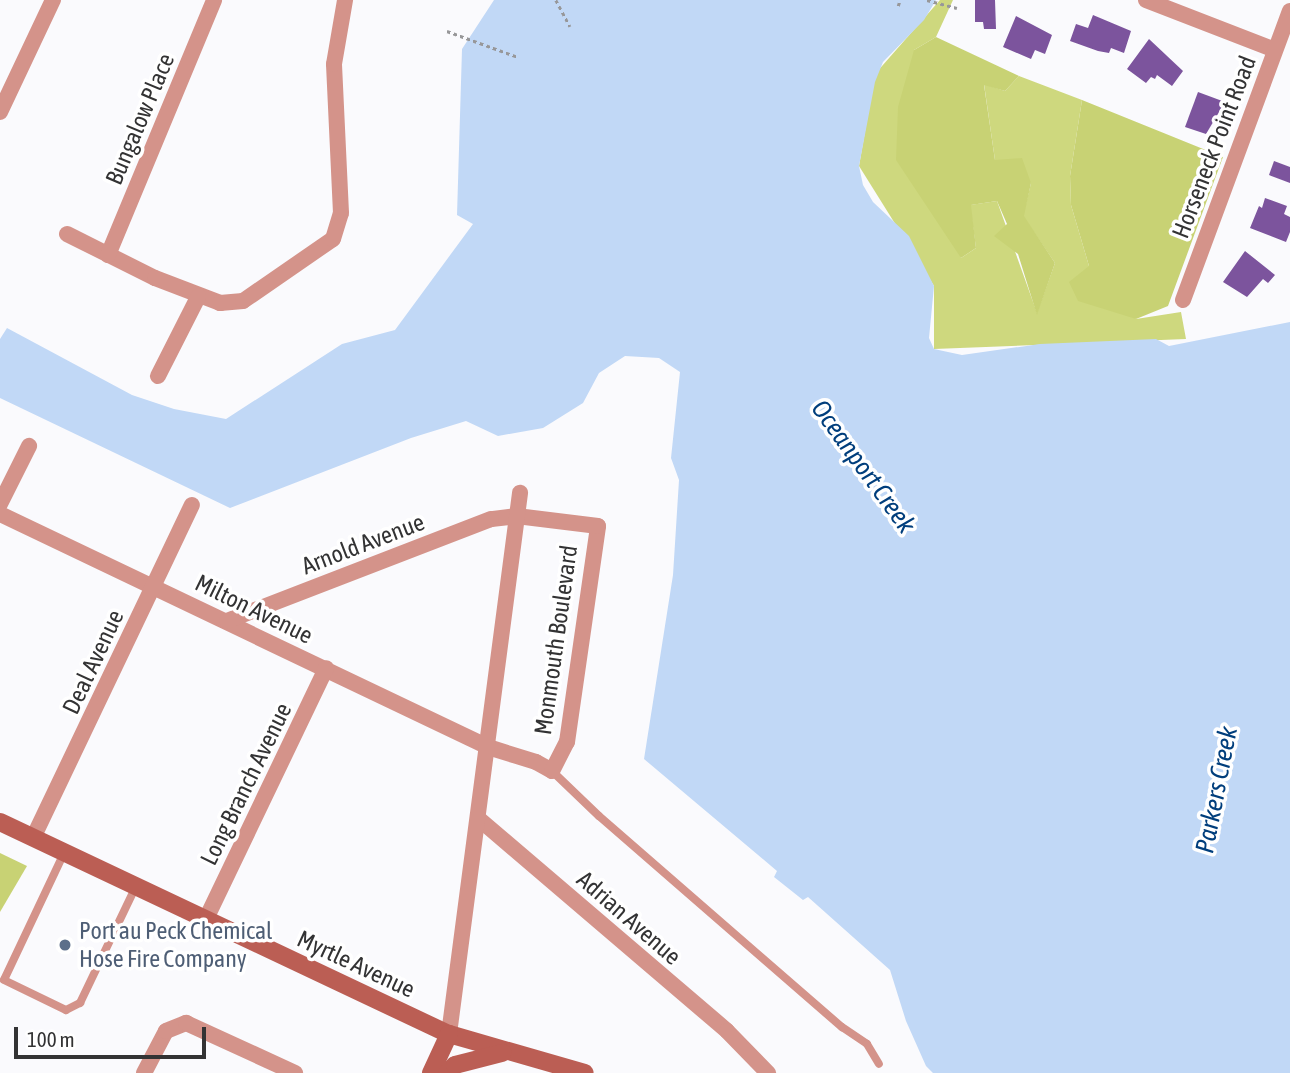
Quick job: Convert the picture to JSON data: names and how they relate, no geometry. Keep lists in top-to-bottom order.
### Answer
{
  "streets": {
    "street": [
      "Bungalow Place",
      "Horseneck Point Road",
      "Arnold Avenue",
      "Milton Avenue",
      "Monmouth Boulevard",
      "Deal Avenue",
      "Long Branch Avenue",
      "Adrian Avenue",
      "Myrtle Avenue"
    ]
  },
  "crossings": [
    ["Arnold Avenue", "Milton Avenue"],
    ["Arnold Avenue", "Monmouth Boulevard"],
    ["Milton Avenue", "Monmouth Boulevard"],
    ["Milton Avenue", "Deal Avenue"],
    ["Milton Avenue", "Long Branch Avenue"],
    ["Deal Avenue", "Myrtle Avenue"],
    ["Long Branch Avenue", "Myrtle Avenue"]
  ],
  "water": ["Oceanport Creek", "Parkers Creek"],
  "places": ["Port au Peck Chemical Hose Fire Company"],
  "scale_bar": "100 m"
}
